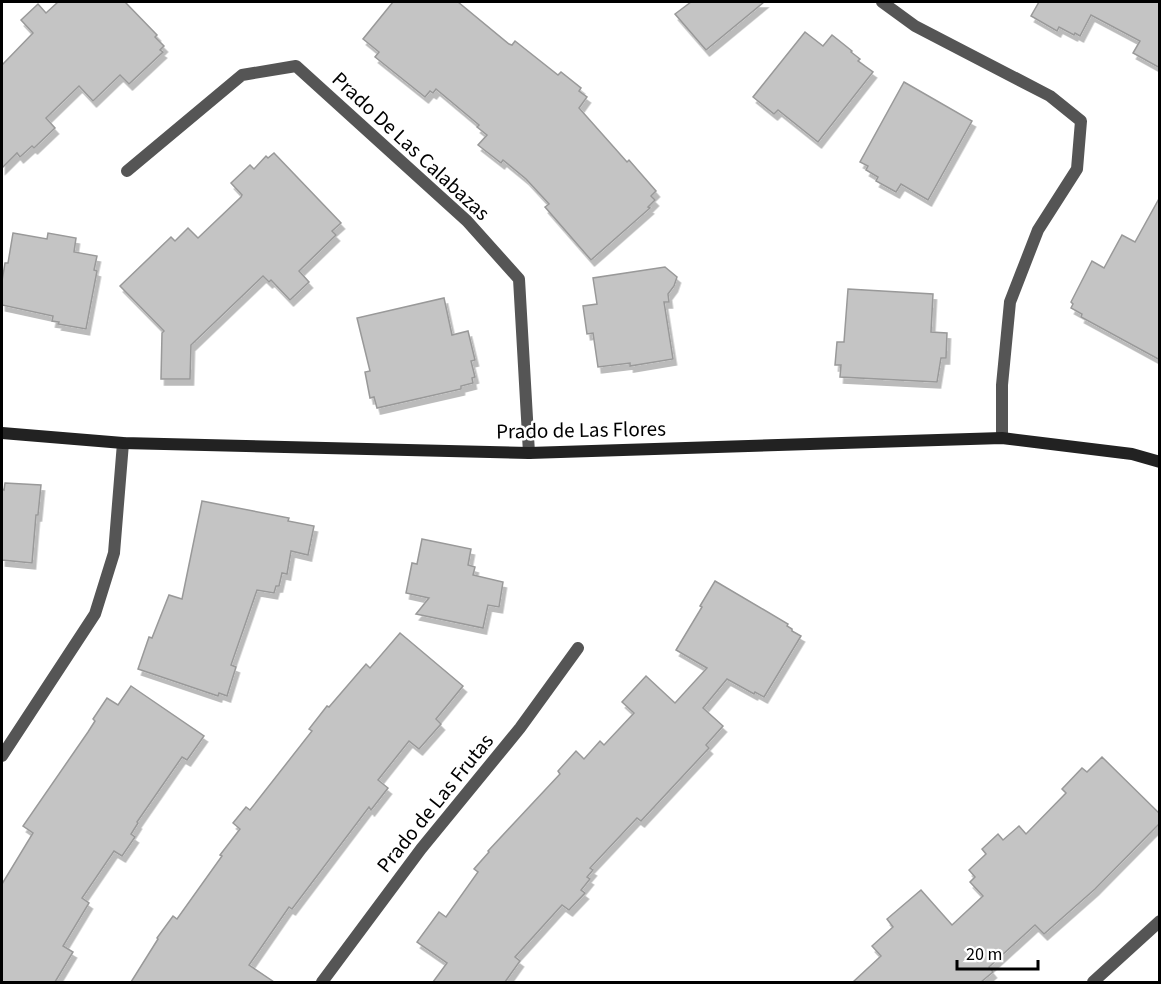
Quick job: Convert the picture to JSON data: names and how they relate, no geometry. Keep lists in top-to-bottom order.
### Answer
{
  "streets": {
    "street": ["Prado De Las Calabazas", "Prado de Las Flores", "Prado de Las Frutas"]
  },
  "crossings": [
    ["Prado De Las Calabazas", "Prado de Las Flores"]
  ],
  "scale_bar": "20 m"
}
